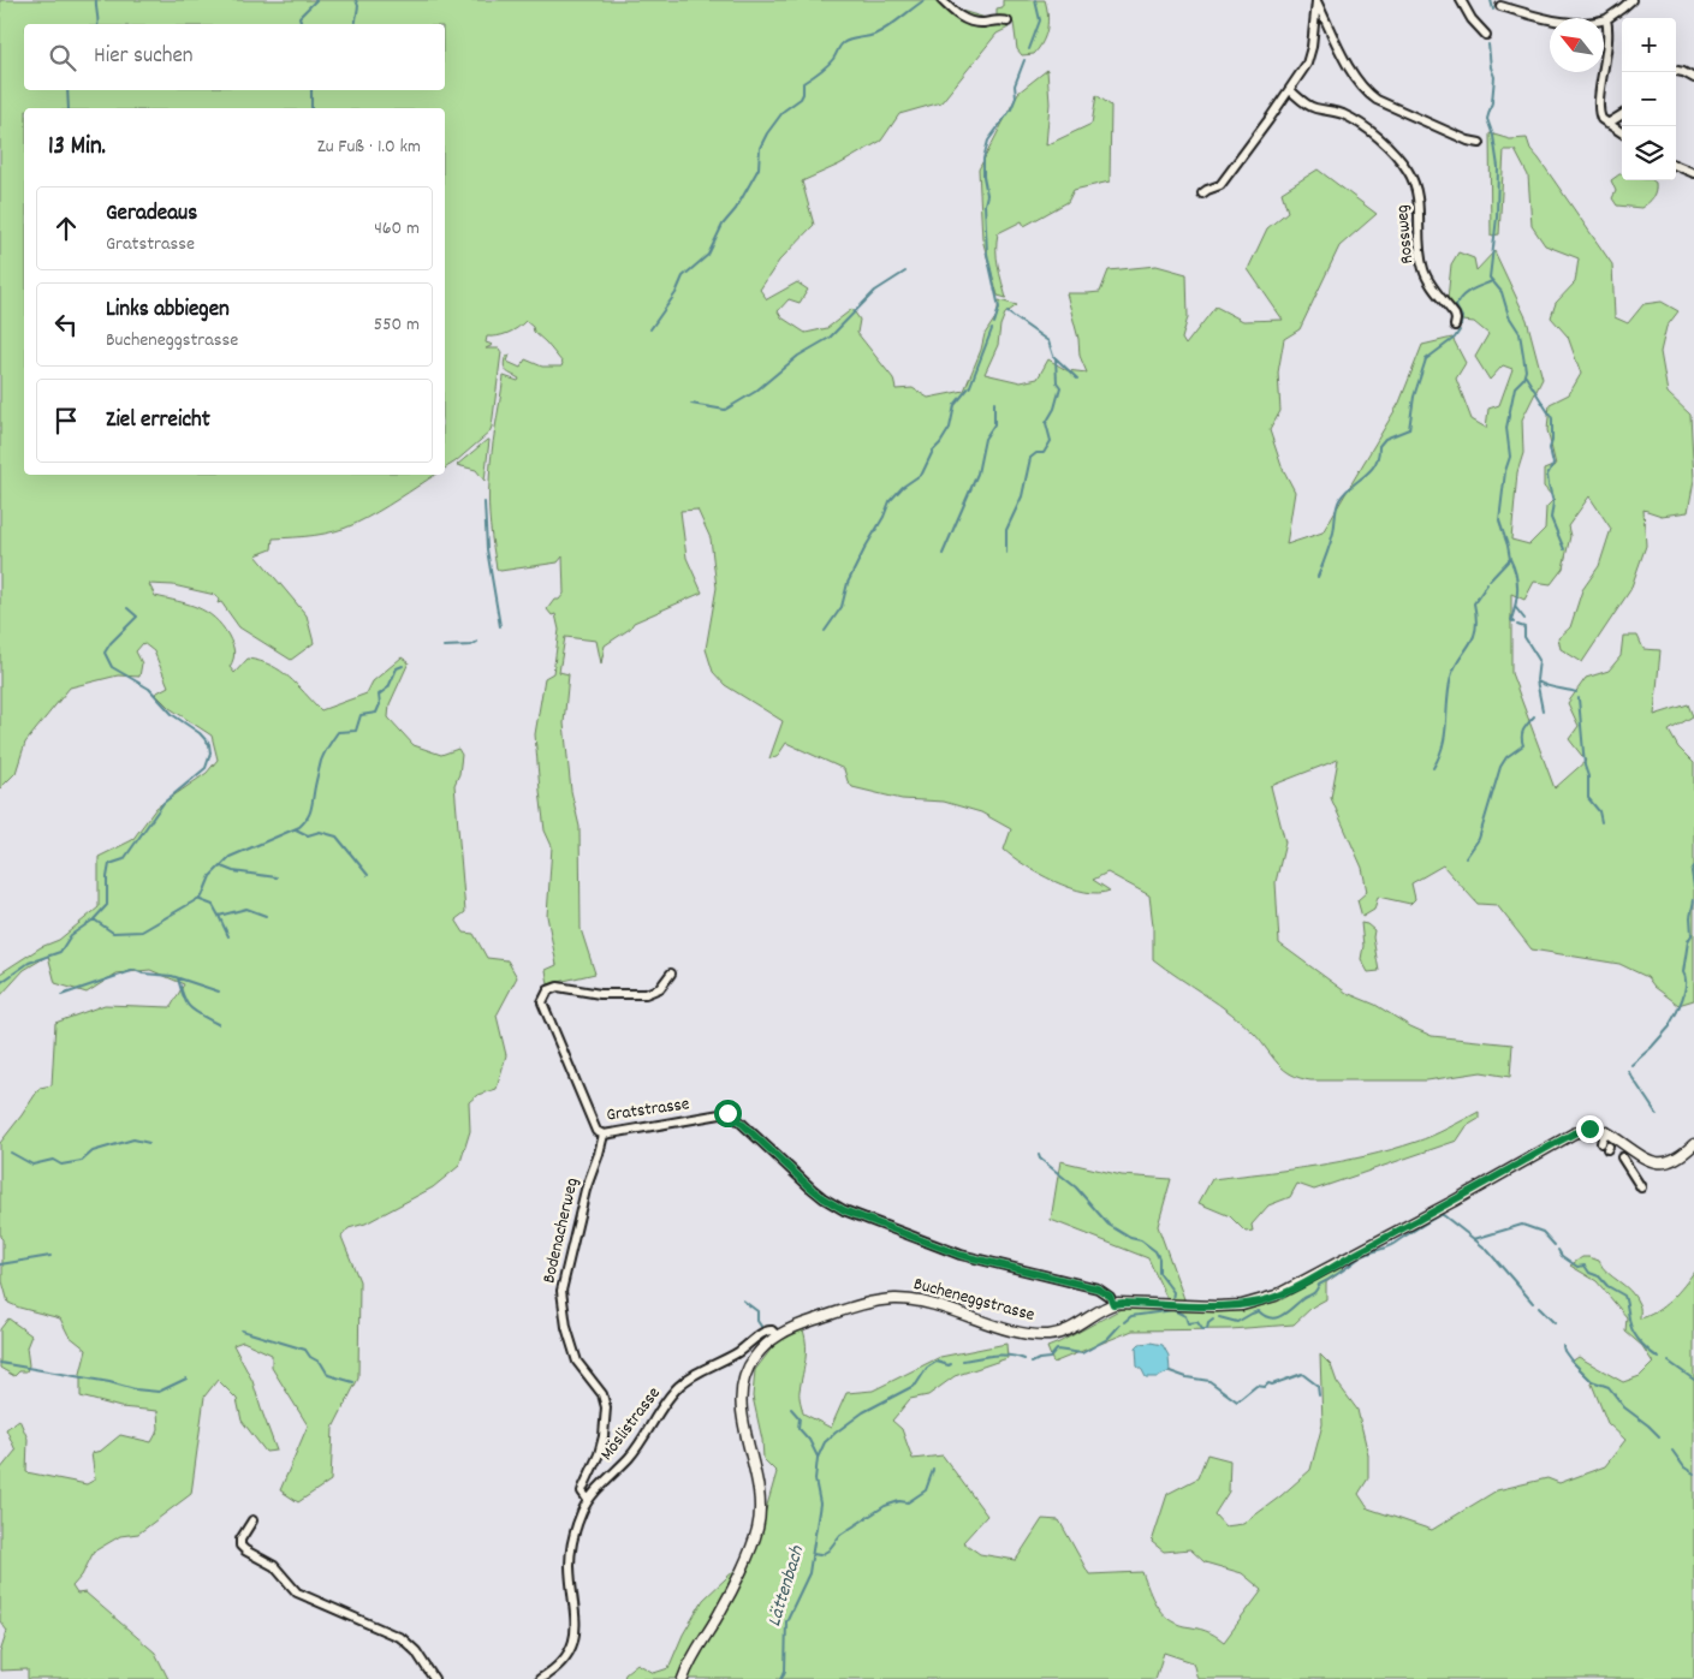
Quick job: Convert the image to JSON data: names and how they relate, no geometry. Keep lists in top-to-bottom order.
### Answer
{
  "streets": {
    "street": [
      "Rossweg",
      "Gratstrasse",
      "Bodenacherweg",
      "Bucheneggstrasse",
      "Möslistrasse"
    ]
  },
  "crossings": [
    ["Gratstrasse", "Bodenacherweg"],
    ["Gratstrasse", "Bucheneggstrasse"],
    ["Bodenacherweg", "Möslistrasse"],
    ["Bucheneggstrasse", "Möslistrasse"]
  ],
  "water": ["Lättenbach"],
  "north": "top left",
  "page": {
    "map_buttons": ["+", "−"],
    "search": "Hier suchen",
    "heading": ["13 Min.", "Zu Fuß · 1.0 km"],
    "list": [
      ["Geradeaus", "Gratstrasse", "460 m"],
      ["Links abbiegen", "Bucheneggstrasse", "550 m"],
      "Ziel erreicht"
    ]
  }
}
